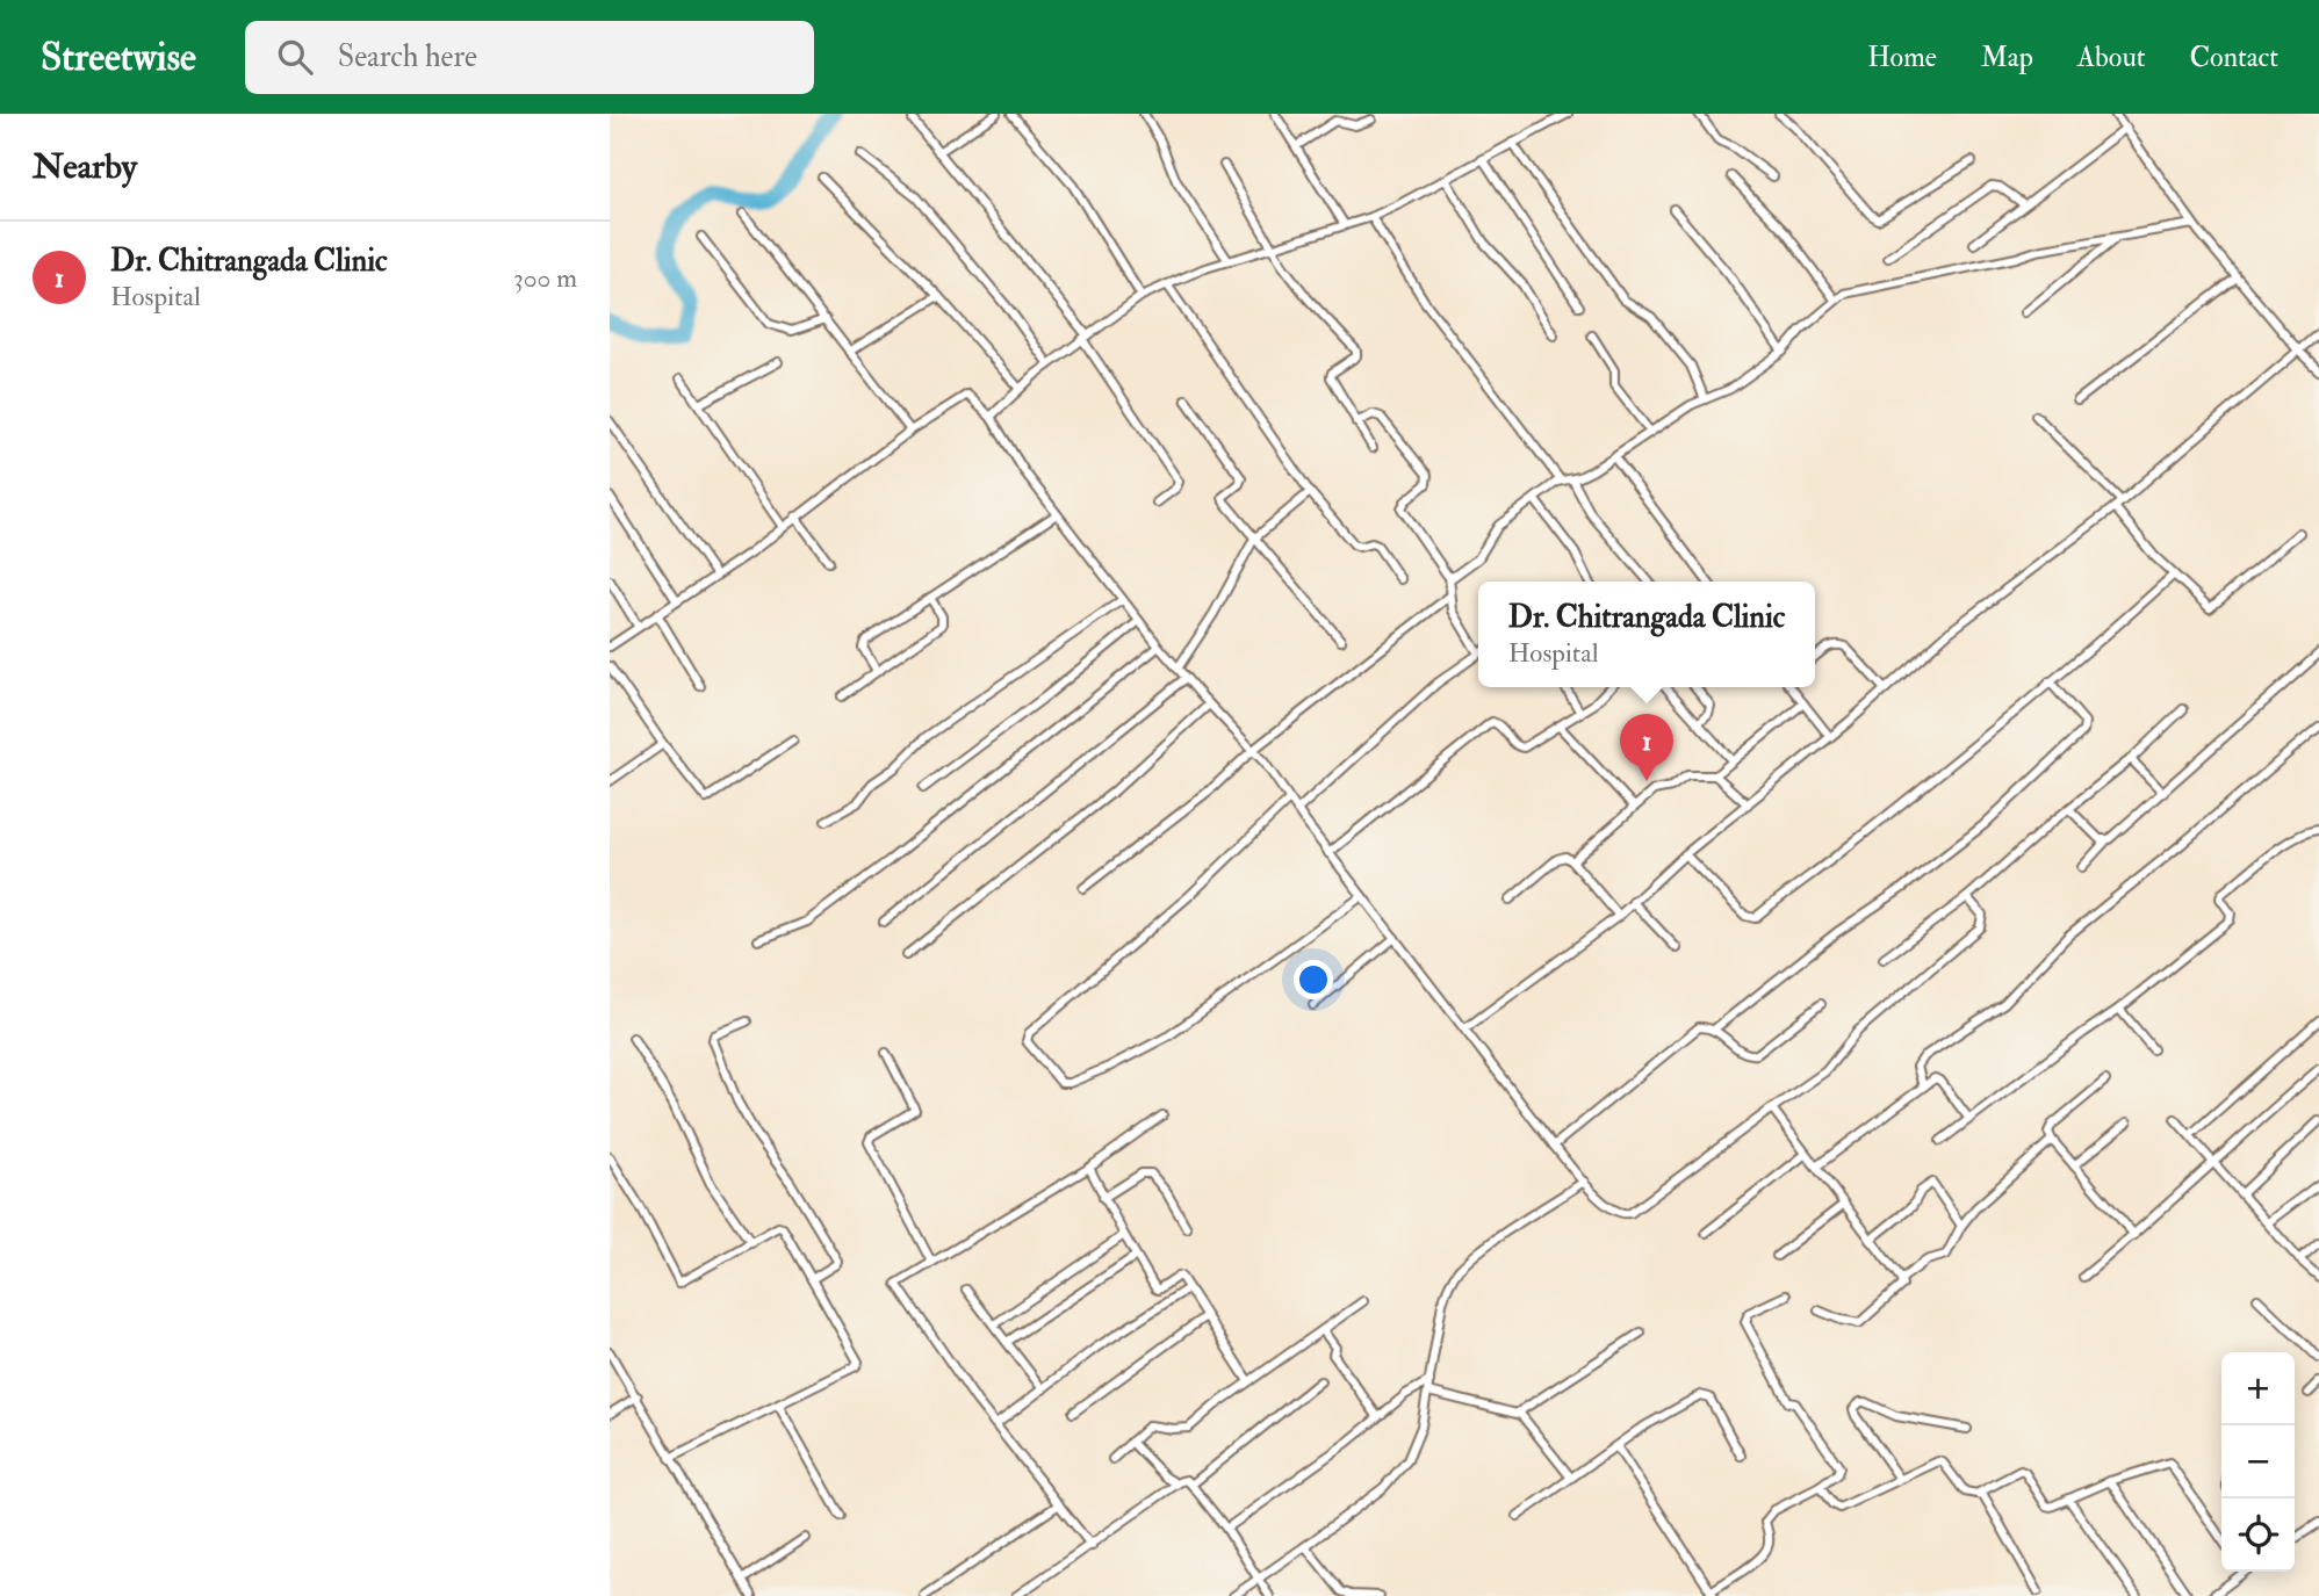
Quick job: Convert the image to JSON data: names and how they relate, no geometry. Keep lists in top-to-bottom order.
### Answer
{
  "page": {
    "header": "Streetwise",
    "search": "Search here",
    "nav": [
      "Home",
      "Map",
      "About",
      "Contact"
    ],
    "heading": "Nearby",
    "list": [
      {
        "mark": "1",
        "name": "Dr. Chitrangada Clinic",
        "note": "Hospital",
        "value": "300 m"
      }
    ],
    "popup": ["Dr. Chitrangada Clinic", "Hospital"],
    "pins": "1",
    "map_buttons": ["+", "−"]
  }
}
